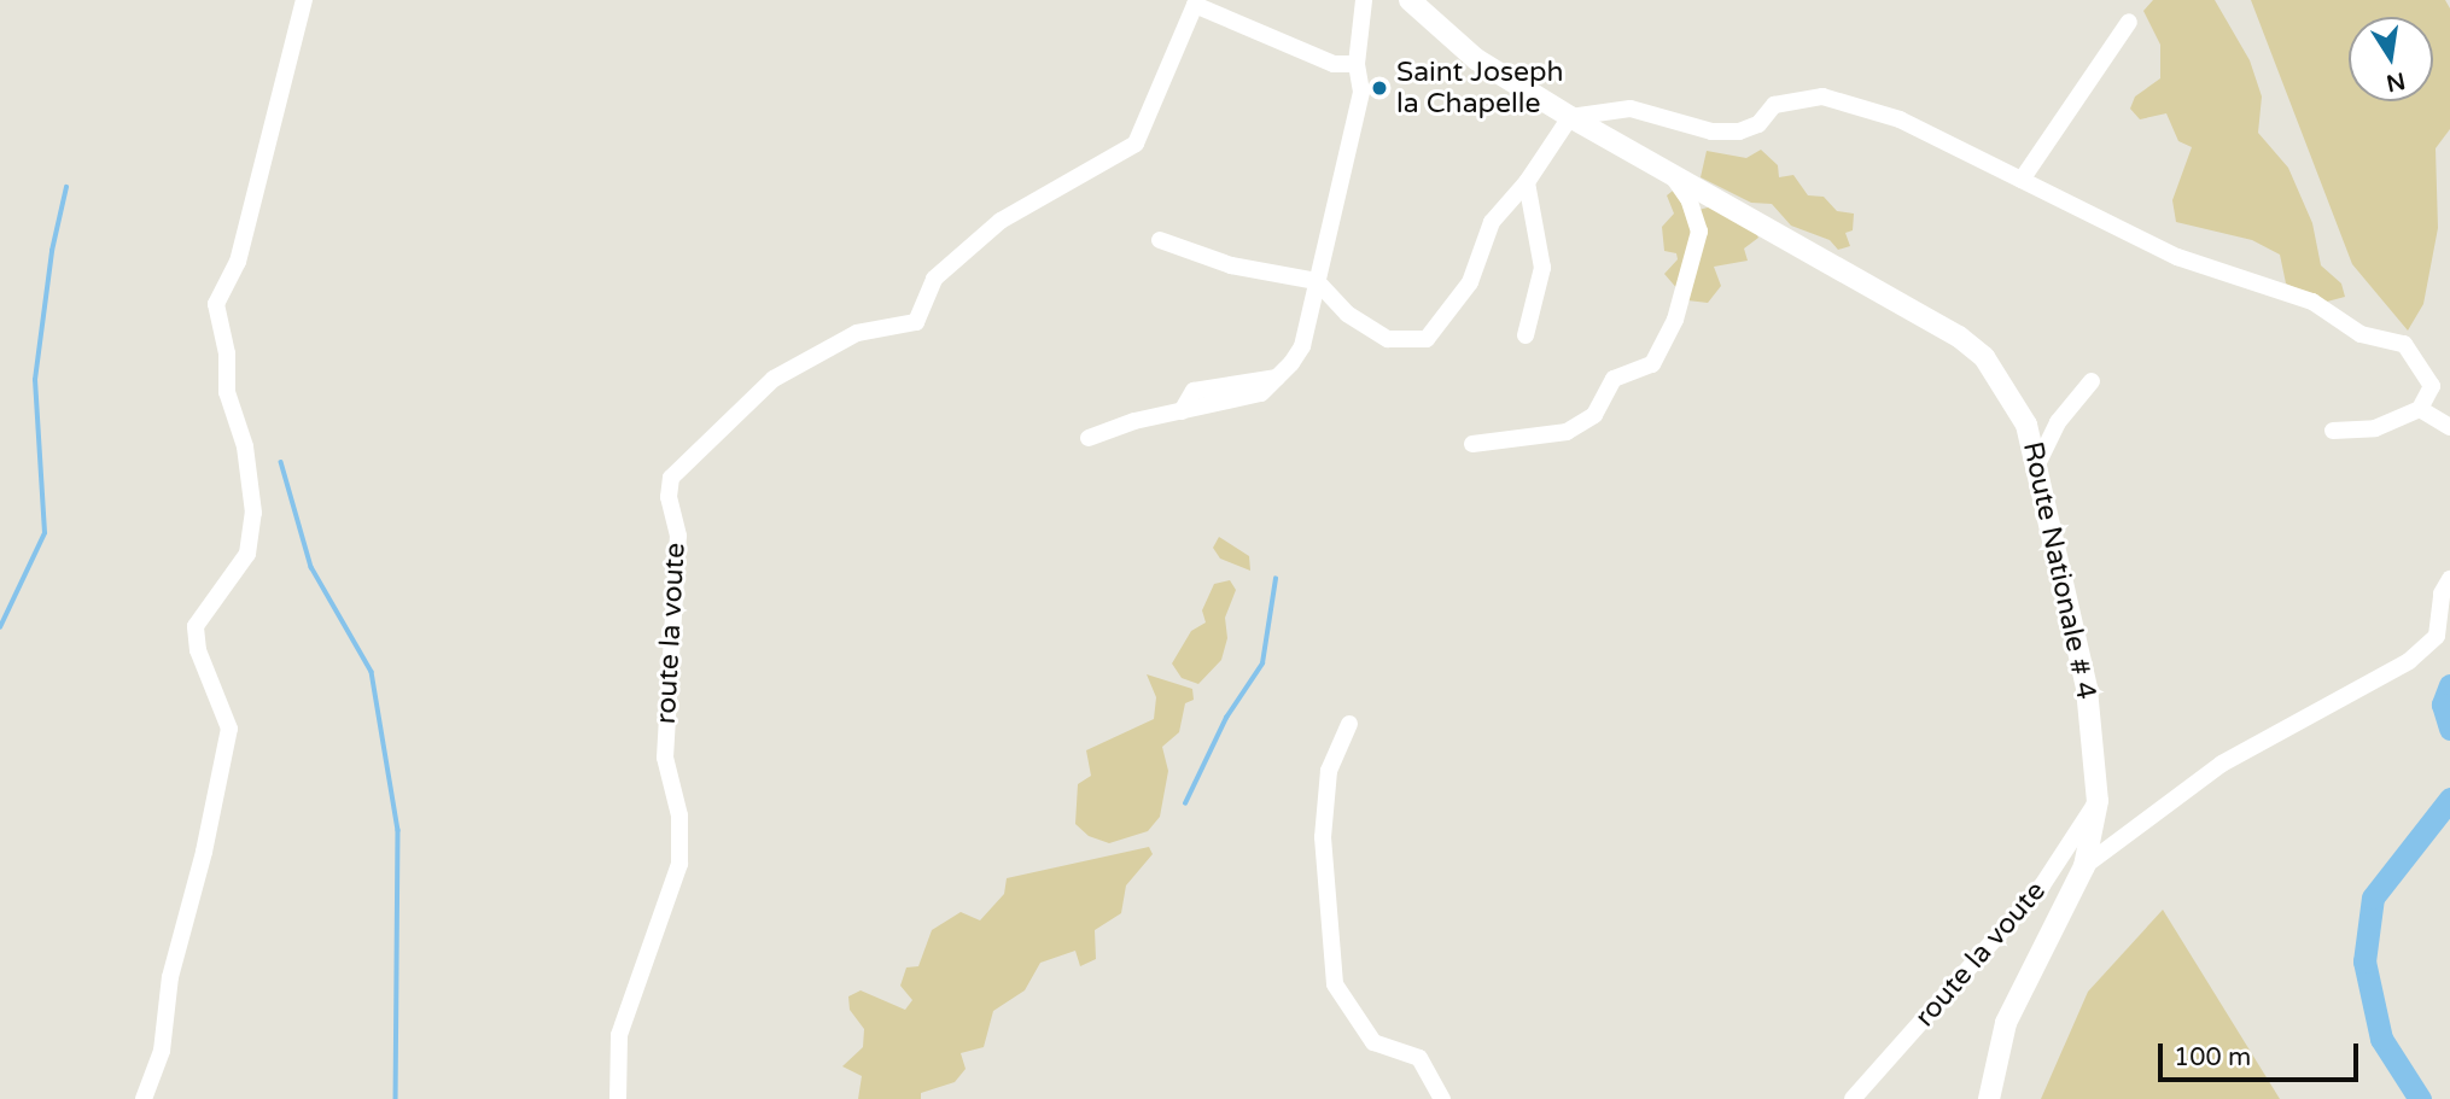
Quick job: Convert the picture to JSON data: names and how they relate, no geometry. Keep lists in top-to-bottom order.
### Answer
{
  "streets": {
    "main road": ["Route Nationale # 4"],
    "street": ["route la voute"]
  },
  "crossings": [
    ["Route Nationale # 4", "route la voute"]
  ],
  "places": ["Saint Joseph la Chapelle"],
  "scale_bar": "100 m",
  "north": "bottom"
}
